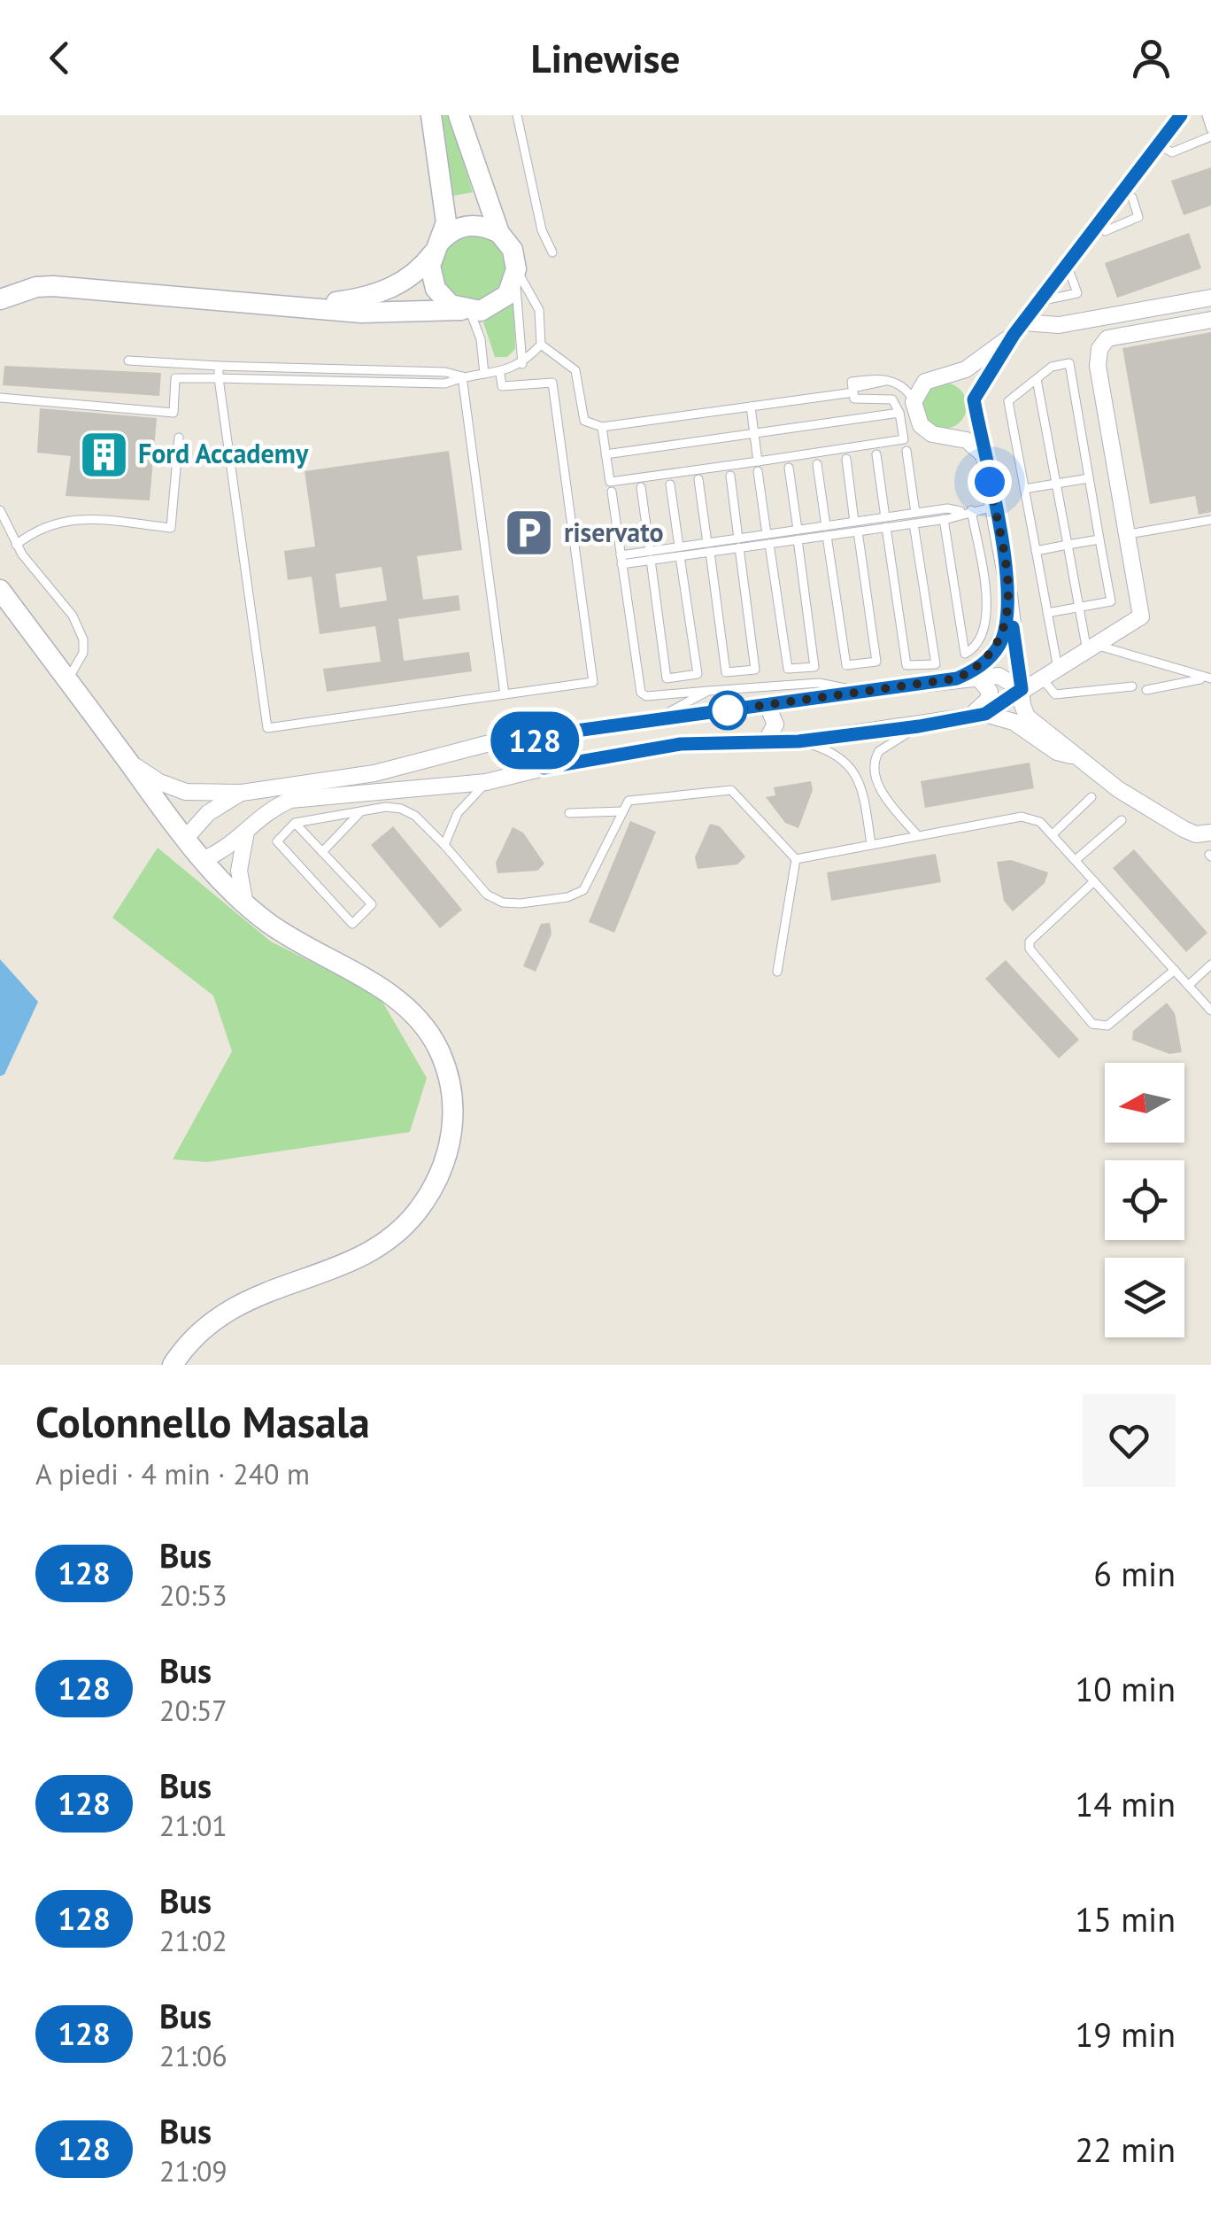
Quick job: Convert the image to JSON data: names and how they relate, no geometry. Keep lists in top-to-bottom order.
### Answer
{
  "places": {
    "building": ["Ford Accademy"],
    "parking": ["riservato"]
  },
  "lines": ["bus line 128"],
  "north": "left",
  "page": {
    "header": "Linewise",
    "on_map": "128",
    "heading": ["Colonnello Masala", "A piedi · 4 min · 240 m"],
    "list": [
      {
        "mark": "128",
        "name": "Bus",
        "note": "20:53",
        "value": "6 min"
      },
      {
        "mark": "128",
        "name": "Bus",
        "note": "20:57",
        "value": "10 min"
      },
      {
        "mark": "128",
        "name": "Bus",
        "note": "21:01",
        "value": "14 min"
      },
      {
        "mark": "128",
        "name": "Bus",
        "note": "21:02",
        "value": "15 min"
      },
      {
        "mark": "128",
        "name": "Bus",
        "note": "21:06",
        "value": "19 min"
      },
      {
        "mark": "128",
        "name": "Bus",
        "note": "21:09",
        "value": "22 min"
      }
    ]
  }
}
